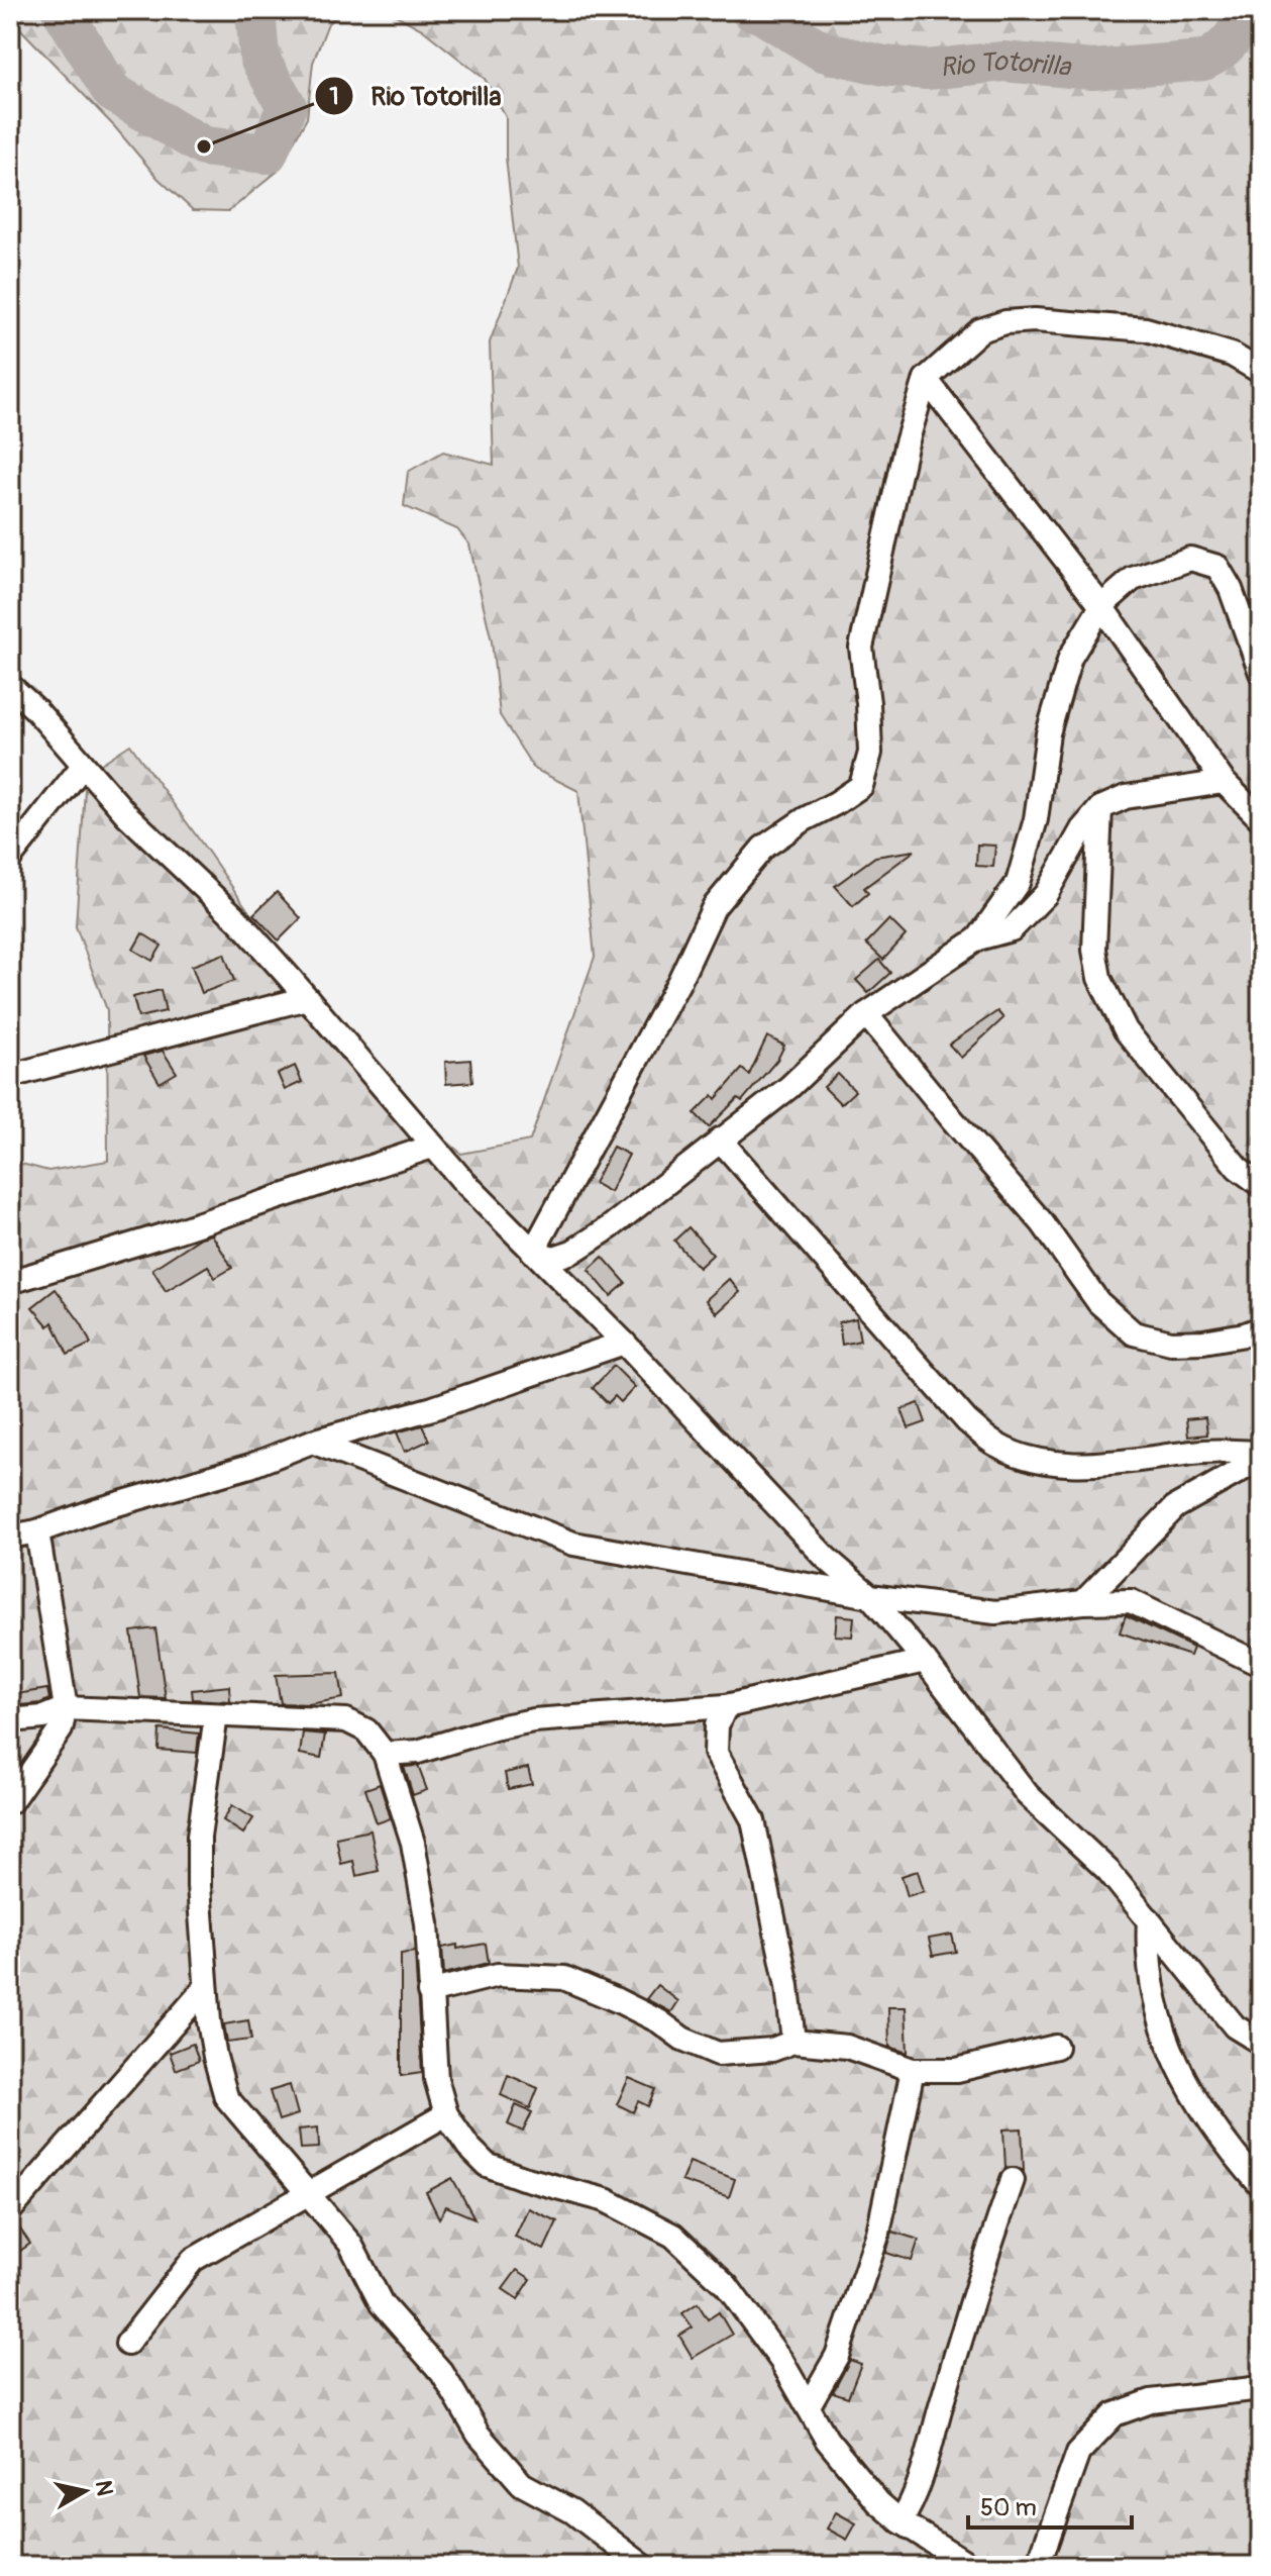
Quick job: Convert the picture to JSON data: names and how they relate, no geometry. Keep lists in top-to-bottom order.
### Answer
{
  "water": ["Rio Totorilla"],
  "places": ["Rio Totorilla"],
  "scale_bar": "50 m",
  "north": "right"
}
